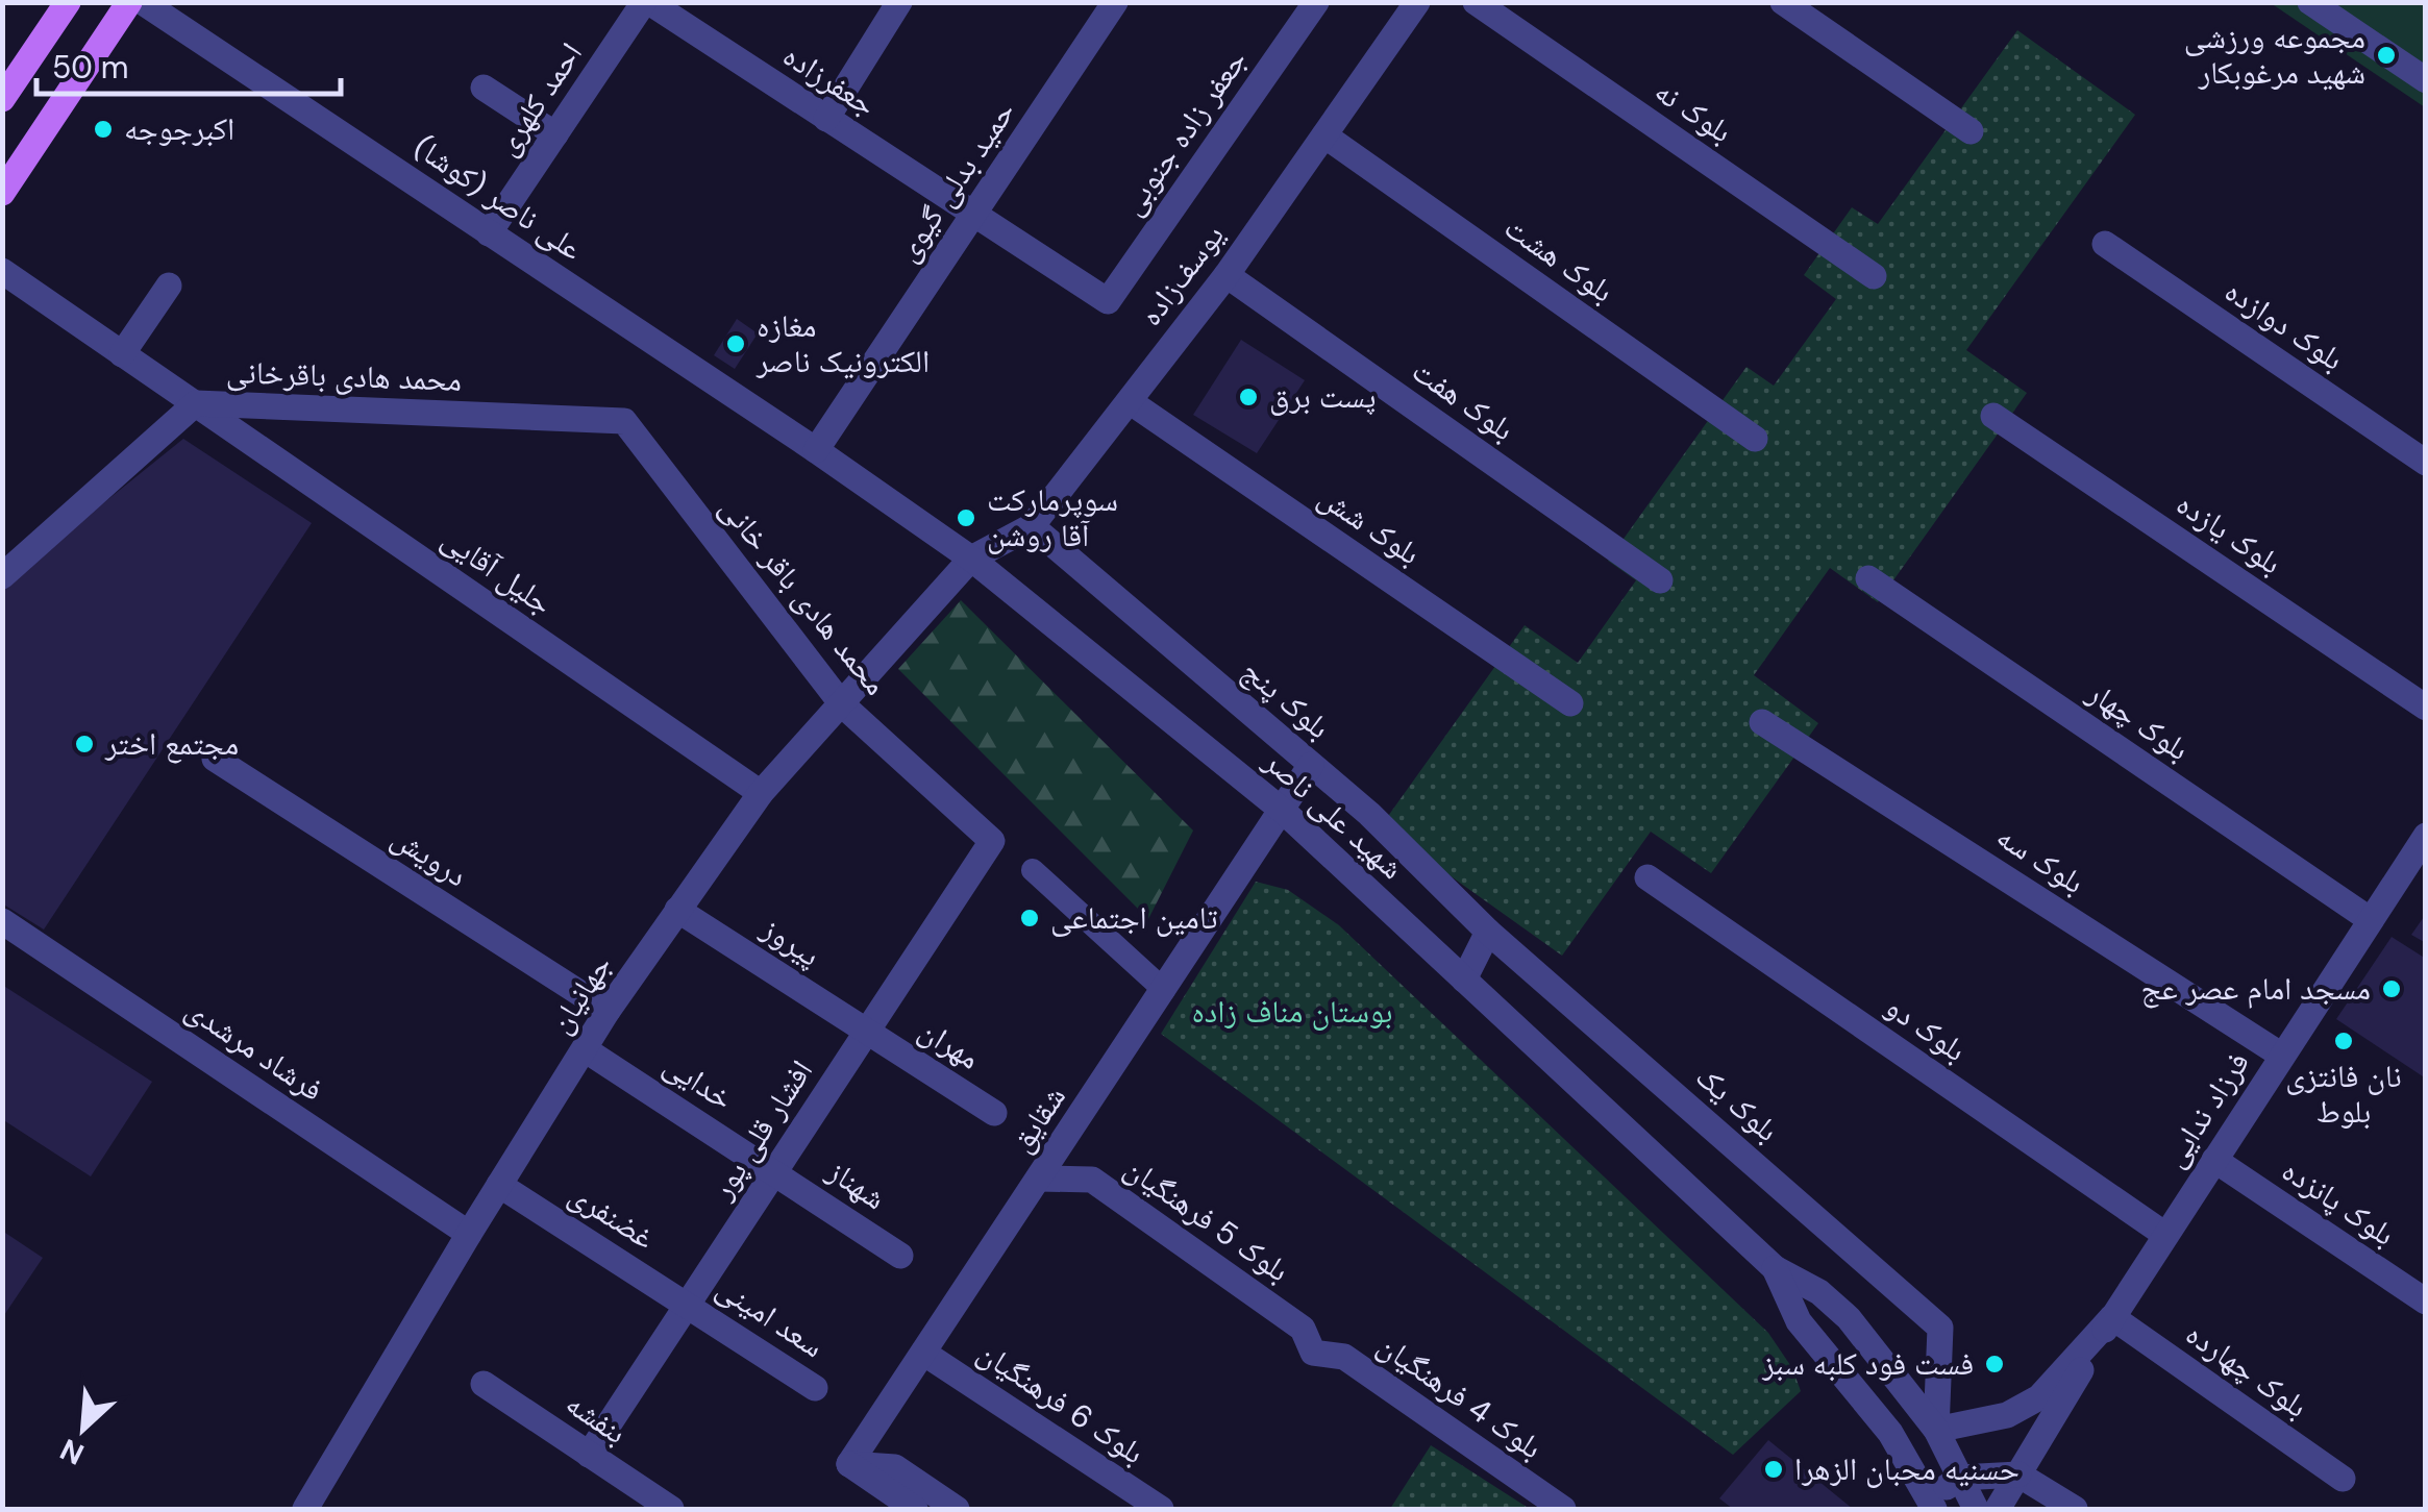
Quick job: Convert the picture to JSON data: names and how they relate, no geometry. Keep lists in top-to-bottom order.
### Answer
{
  "streets": {
    "street": [
      "جعفرزاده",
      "احمد کلهری",
      "بلوک نه",
      "جعفر زاده جنوبی",
      "حمید بدلی گیوی",
      "علی ناصر (کوشا)",
      "بلوک هشت",
      "یوسف‌زاده",
      "بلوک دوازده",
      "محمد هادی باقرخانی",
      "بلوک هفت",
      "بلوک شش",
      "بلوک یازده",
      "جلیل آقایی",
      "محمد هادی باقر خانی",
      "بلوک پنج",
      "بلوک چهار",
      "شهید علی ناصر",
      "درویش",
      "بلوک سه",
      "پیروز",
      "جهانیان",
      "بلوک دو",
      "مهران",
      "فرشاد مرشدی",
      "خدایی",
      "بلوک یک",
      "فرزاد ندایی",
      "شقایق",
      "افشار قلی پور",
      "شهناز",
      "بلوک پانزده",
      "غضنفری",
      "بلوک 5 فرهنگیان",
      "سعد امینی",
      "بلوک چهارده",
      "بلوک 4 فرهنگیان",
      "بلوک 6 فرهنگیان",
      "بنفشه"
    ]
  },
  "crossings": [
    ["جعفرزاده", "احمد کلهری"],
    ["جعفرزاده", "جعفر زاده جنوبی"],
    ["جعفرزاده", "حمید بدلی گیوی"],
    ["احمد کلهری", "علی ناصر (کوشا)"],
    ["حمید بدلی گیوی", "علی ناصر (کوشا)"],
    ["حمید بدلی گیوی", "شهید علی ناصر"],
    ["علی ناصر (کوشا)", "شهید علی ناصر"],
    ["بلوک هشت", "یوسف‌زاده"],
    ["یوسف‌زاده", "بلوک هفت"],
    ["یوسف‌زاده", "بلوک شش"],
    ["یوسف‌زاده", "بلوک پنج"],
    ["یوسف‌زاده", "شهید علی ناصر"],
    ["یوسف‌زاده", "جهانیان"],
    ["محمد هادی باقرخانی", "جلیل آقایی"],
    ["محمد هادی باقرخانی", "محمد هادی باقر خانی"],
    ["جلیل آقایی", "جهانیان"],
    ["محمد هادی باقر خانی", "جهانیان"],
    ["محمد هادی باقر خانی", "افشار قلی پور"],
    ["بلوک پنج", "بلوک یک"],
    ["بلوک پنج", "شقایق"],
    ["بلوک چهار", "فرزاد ندایی"],
    ["شهید علی ناصر", "جهانیان"],
    ["شهید علی ناصر", "بلوک یک"],
    ["شهید علی ناصر", "شقایق"],
    ["درویش", "جهانیان"],
    ["بلوک سه", "فرزاد ندایی"],
    ["پیروز", "جهانیان"],
    ["پیروز", "مهران"],
    ["پیروز", "افشار قلی پور"],
    ["جهانیان", "فرشاد مرشدی"],
    ["جهانیان", "خدایی"],
    ["جهانیان", "غضنفری"],
    ["بلوک دو", "فرزاد ندایی"],
    ["مهران", "افشار قلی پور"],
    ["خدایی", "افشار قلی پور"],
    ["خدایی", "شهناز"],
    ["فرزاد ندایی", "بلوک پانزده"],
    ["فرزاد ندایی", "بلوک چهارده"],
    ["شقایق", "بلوک 5 فرهنگیان"],
    ["شقایق", "بلوک 6 فرهنگیان"],
    ["افشار قلی پور", "شهناز"],
    ["افشار قلی پور", "غضنفری"],
    ["افشار قلی پور", "سعد امینی"],
    ["افشار قلی پور", "بنفشه"],
    ["غضنفری", "سعد امینی"],
    ["بلوک 5 فرهنگیان", "بلوک 4 فرهنگیان"]
  ],
  "parks": ["بوستان مناف زاده"],
  "places": [
    "مجموعه ورزشی شهید مرغوبکار",
    "اکبرجوجه",
    "مغازه الکترونیک ناصر",
    "پست برق",
    "سوپرمارکت آقا روشن",
    "مجتمع اختر",
    "تامین اجتماعی",
    "مسجد امام عصر عج",
    "نان فانتزی بلوط",
    "فست فود کلبه سبز",
    "حسنیه محبان الزهرا"
  ],
  "scale_bar": "50 m",
  "north": "bottom left"
}
